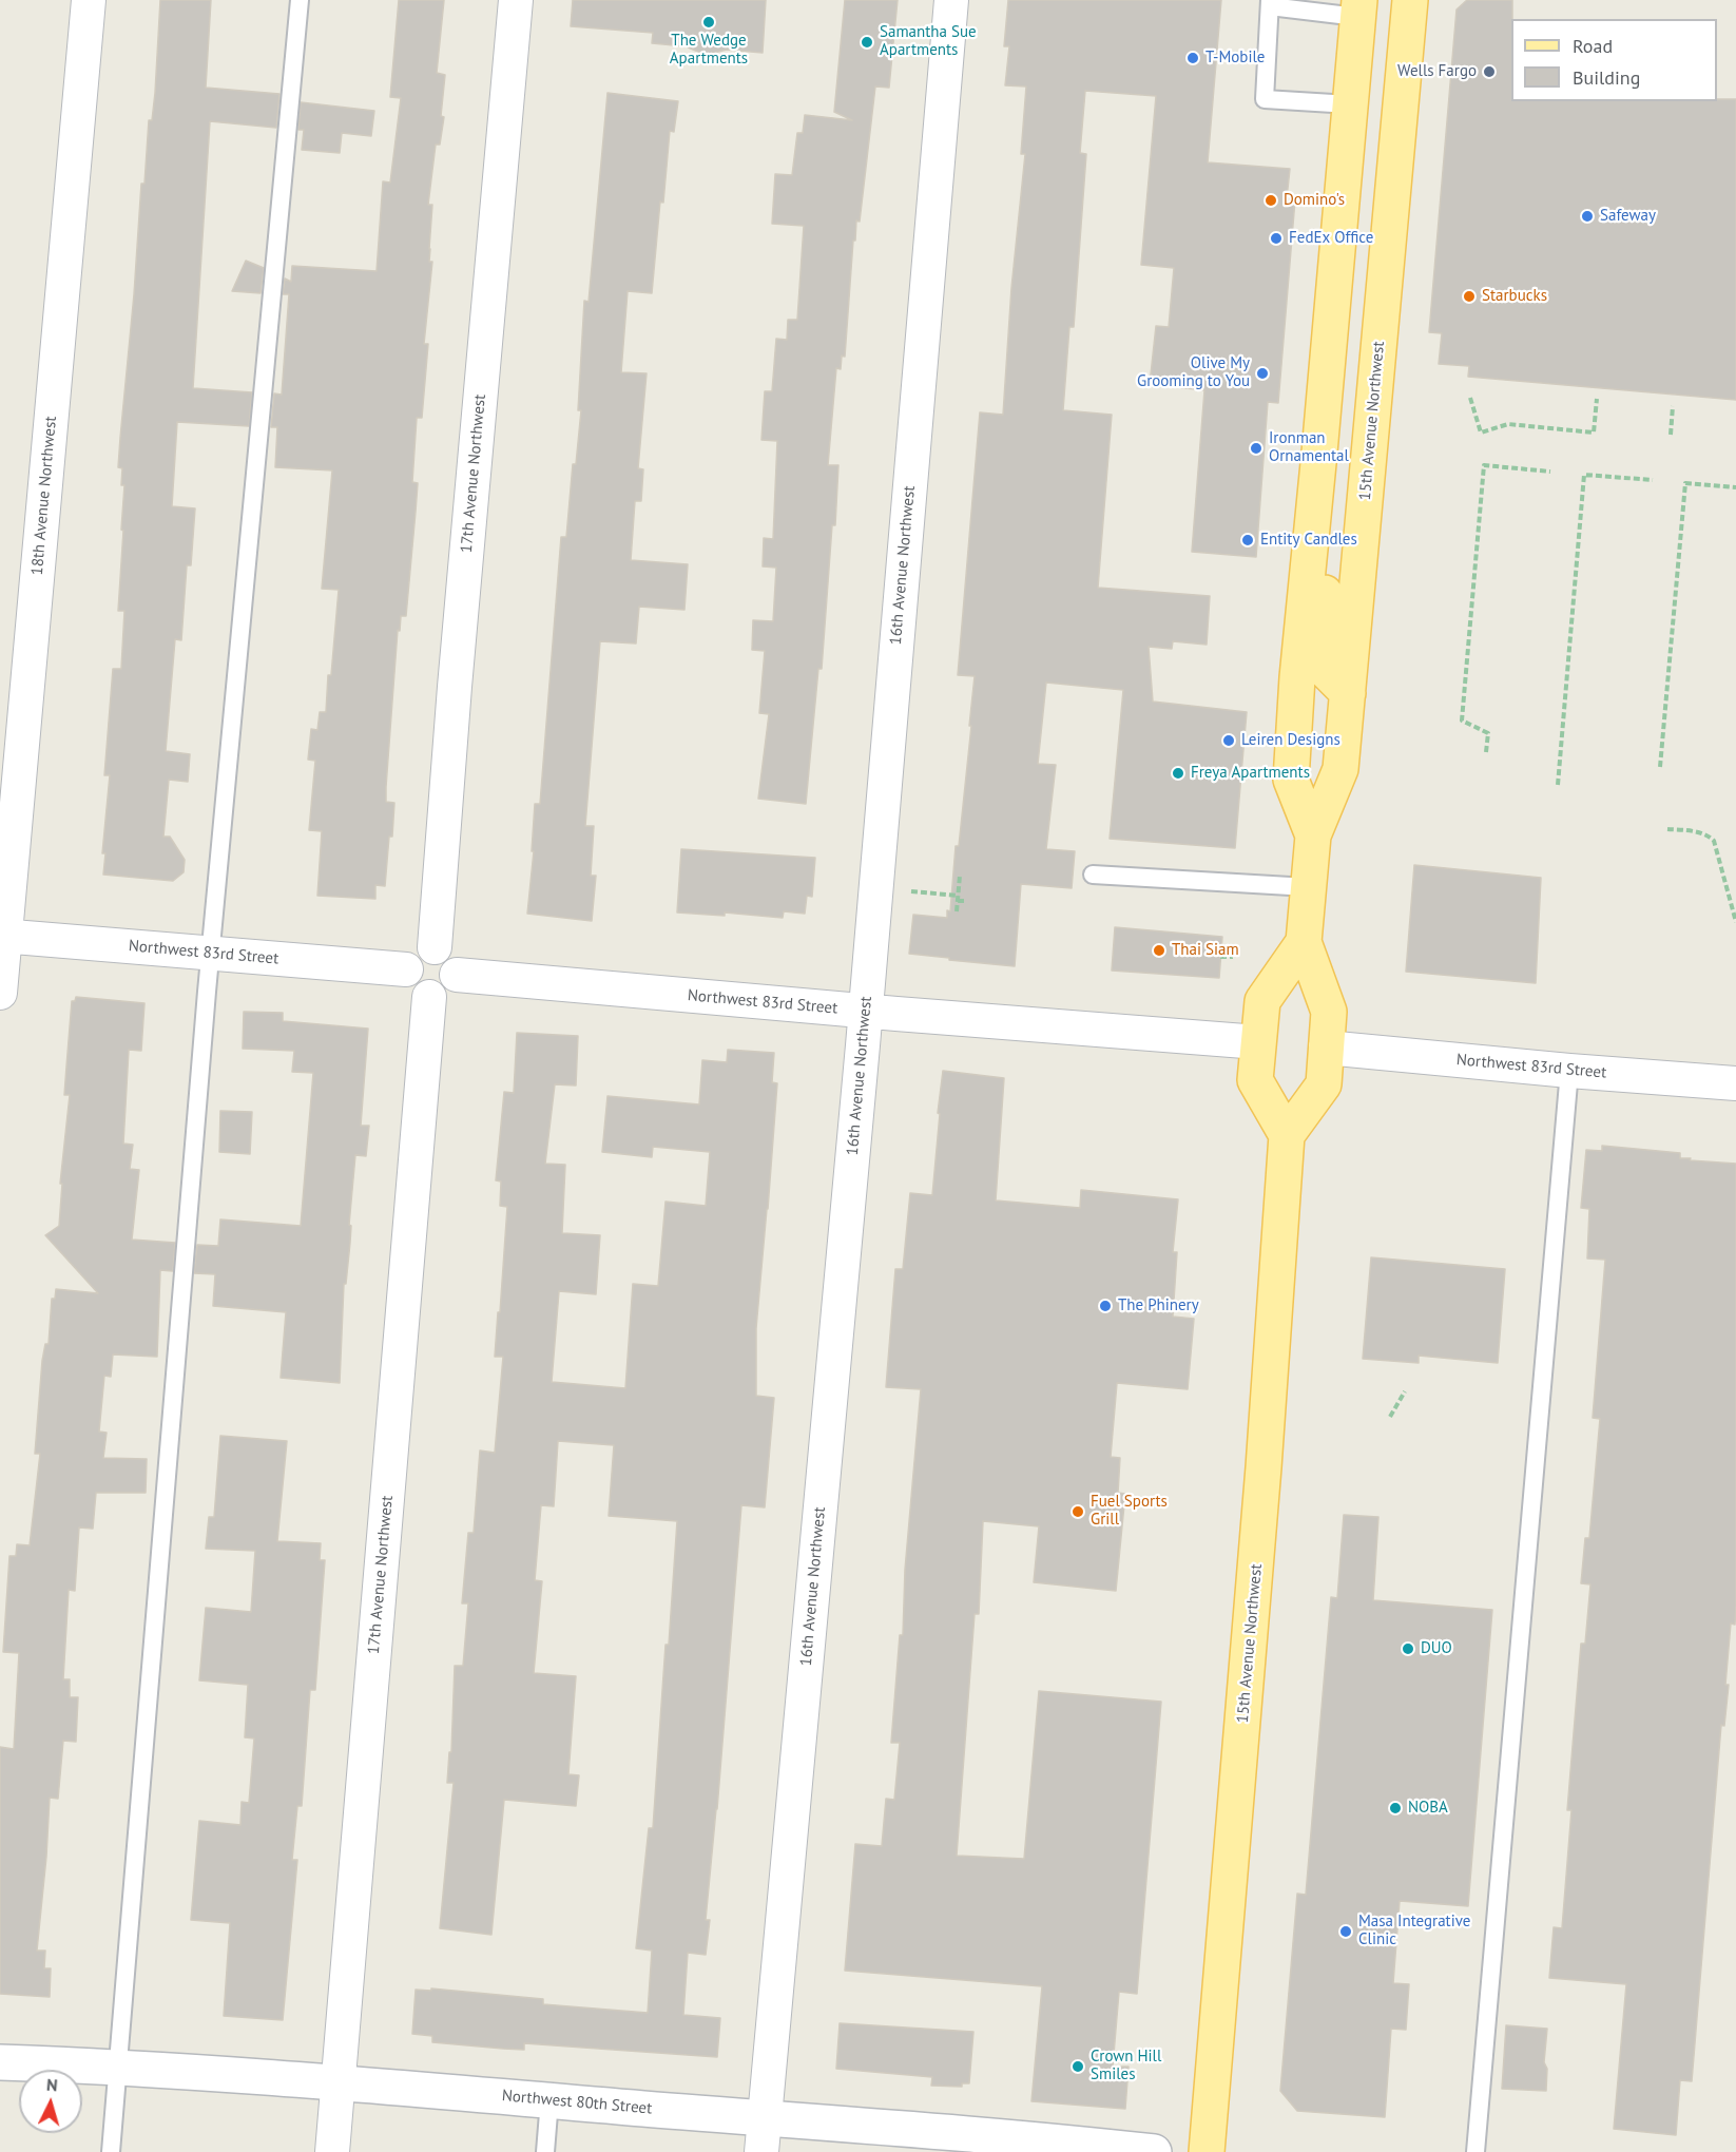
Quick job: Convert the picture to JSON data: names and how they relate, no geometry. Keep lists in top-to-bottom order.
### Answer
{
  "streets": {
    "main road": ["15th Avenue Northwest"],
    "street": [
      "17th Avenue Northwest",
      "18th Avenue Northwest",
      "16th Avenue Northwest",
      "Northwest 83rd Street",
      "Northwest 80th Street"
    ]
  },
  "crossings": [
    ["15th Avenue Northwest", "Northwest 83rd Street"],
    ["17th Avenue Northwest", "Northwest 83rd Street"],
    ["17th Avenue Northwest", "Northwest 80th Street"],
    ["18th Avenue Northwest", "Northwest 83rd Street"],
    ["16th Avenue Northwest", "Northwest 83rd Street"],
    ["16th Avenue Northwest", "Northwest 80th Street"]
  ],
  "places": [
    "The Wedge Apartments",
    "Samantha Sue Apartments",
    "T-Mobile",
    "Wells Fargo",
    "Domino's",
    "Safeway",
    "FedEx Office",
    "Starbucks",
    "Olive My Grooming to You",
    "Ironman Ornamental",
    "Entity Candles",
    "Leiren Designs",
    "Freya Apartments",
    "Thai Siam",
    "The Phinery",
    "Fuel Sports Grill",
    "DUO",
    "NOBA",
    "Masa Integrative Clinic",
    "Crown Hill Smiles"
  ],
  "legend": ["Road", "Building"],
  "north": "top"
}
